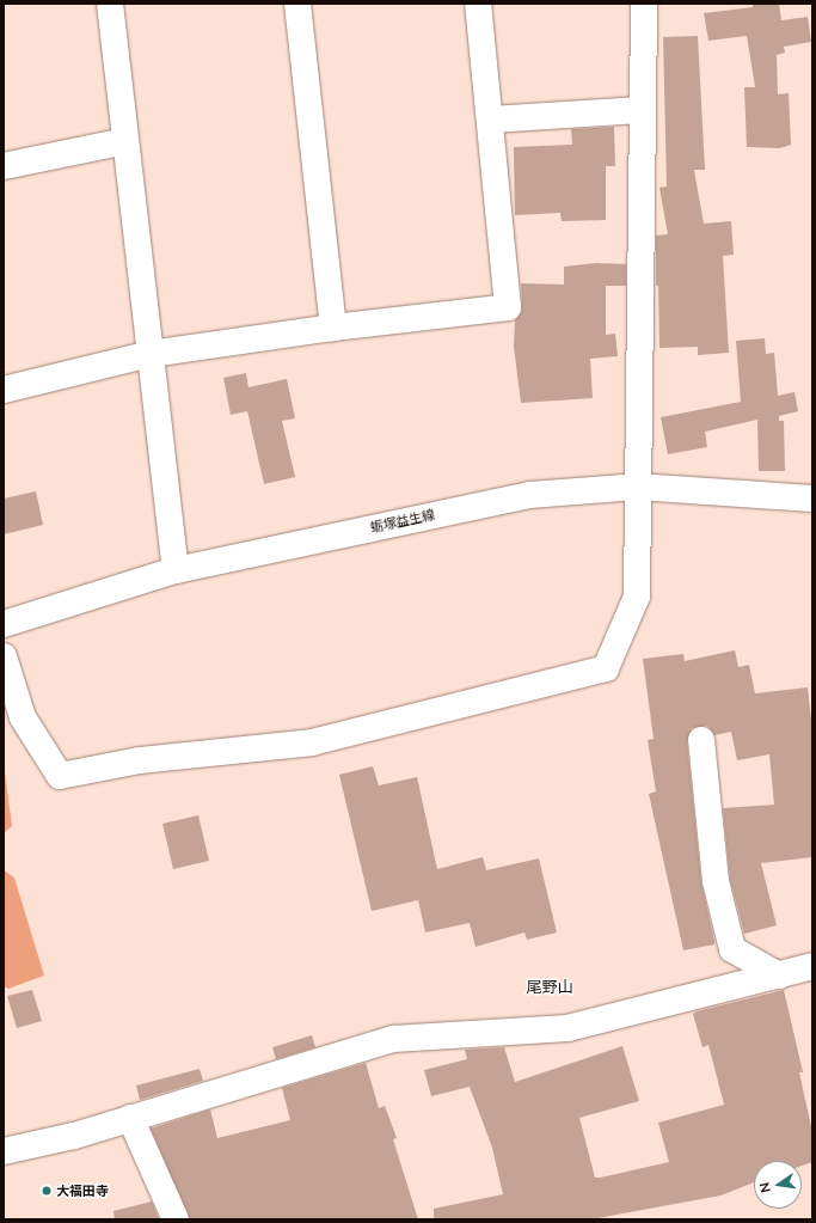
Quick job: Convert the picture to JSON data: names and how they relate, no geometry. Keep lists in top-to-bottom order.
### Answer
{
  "streets": {
    "street": ["蛎塚益生線"]
  },
  "districts": ["尾野山"],
  "places": ["大福田寺"],
  "north": "left"
}
